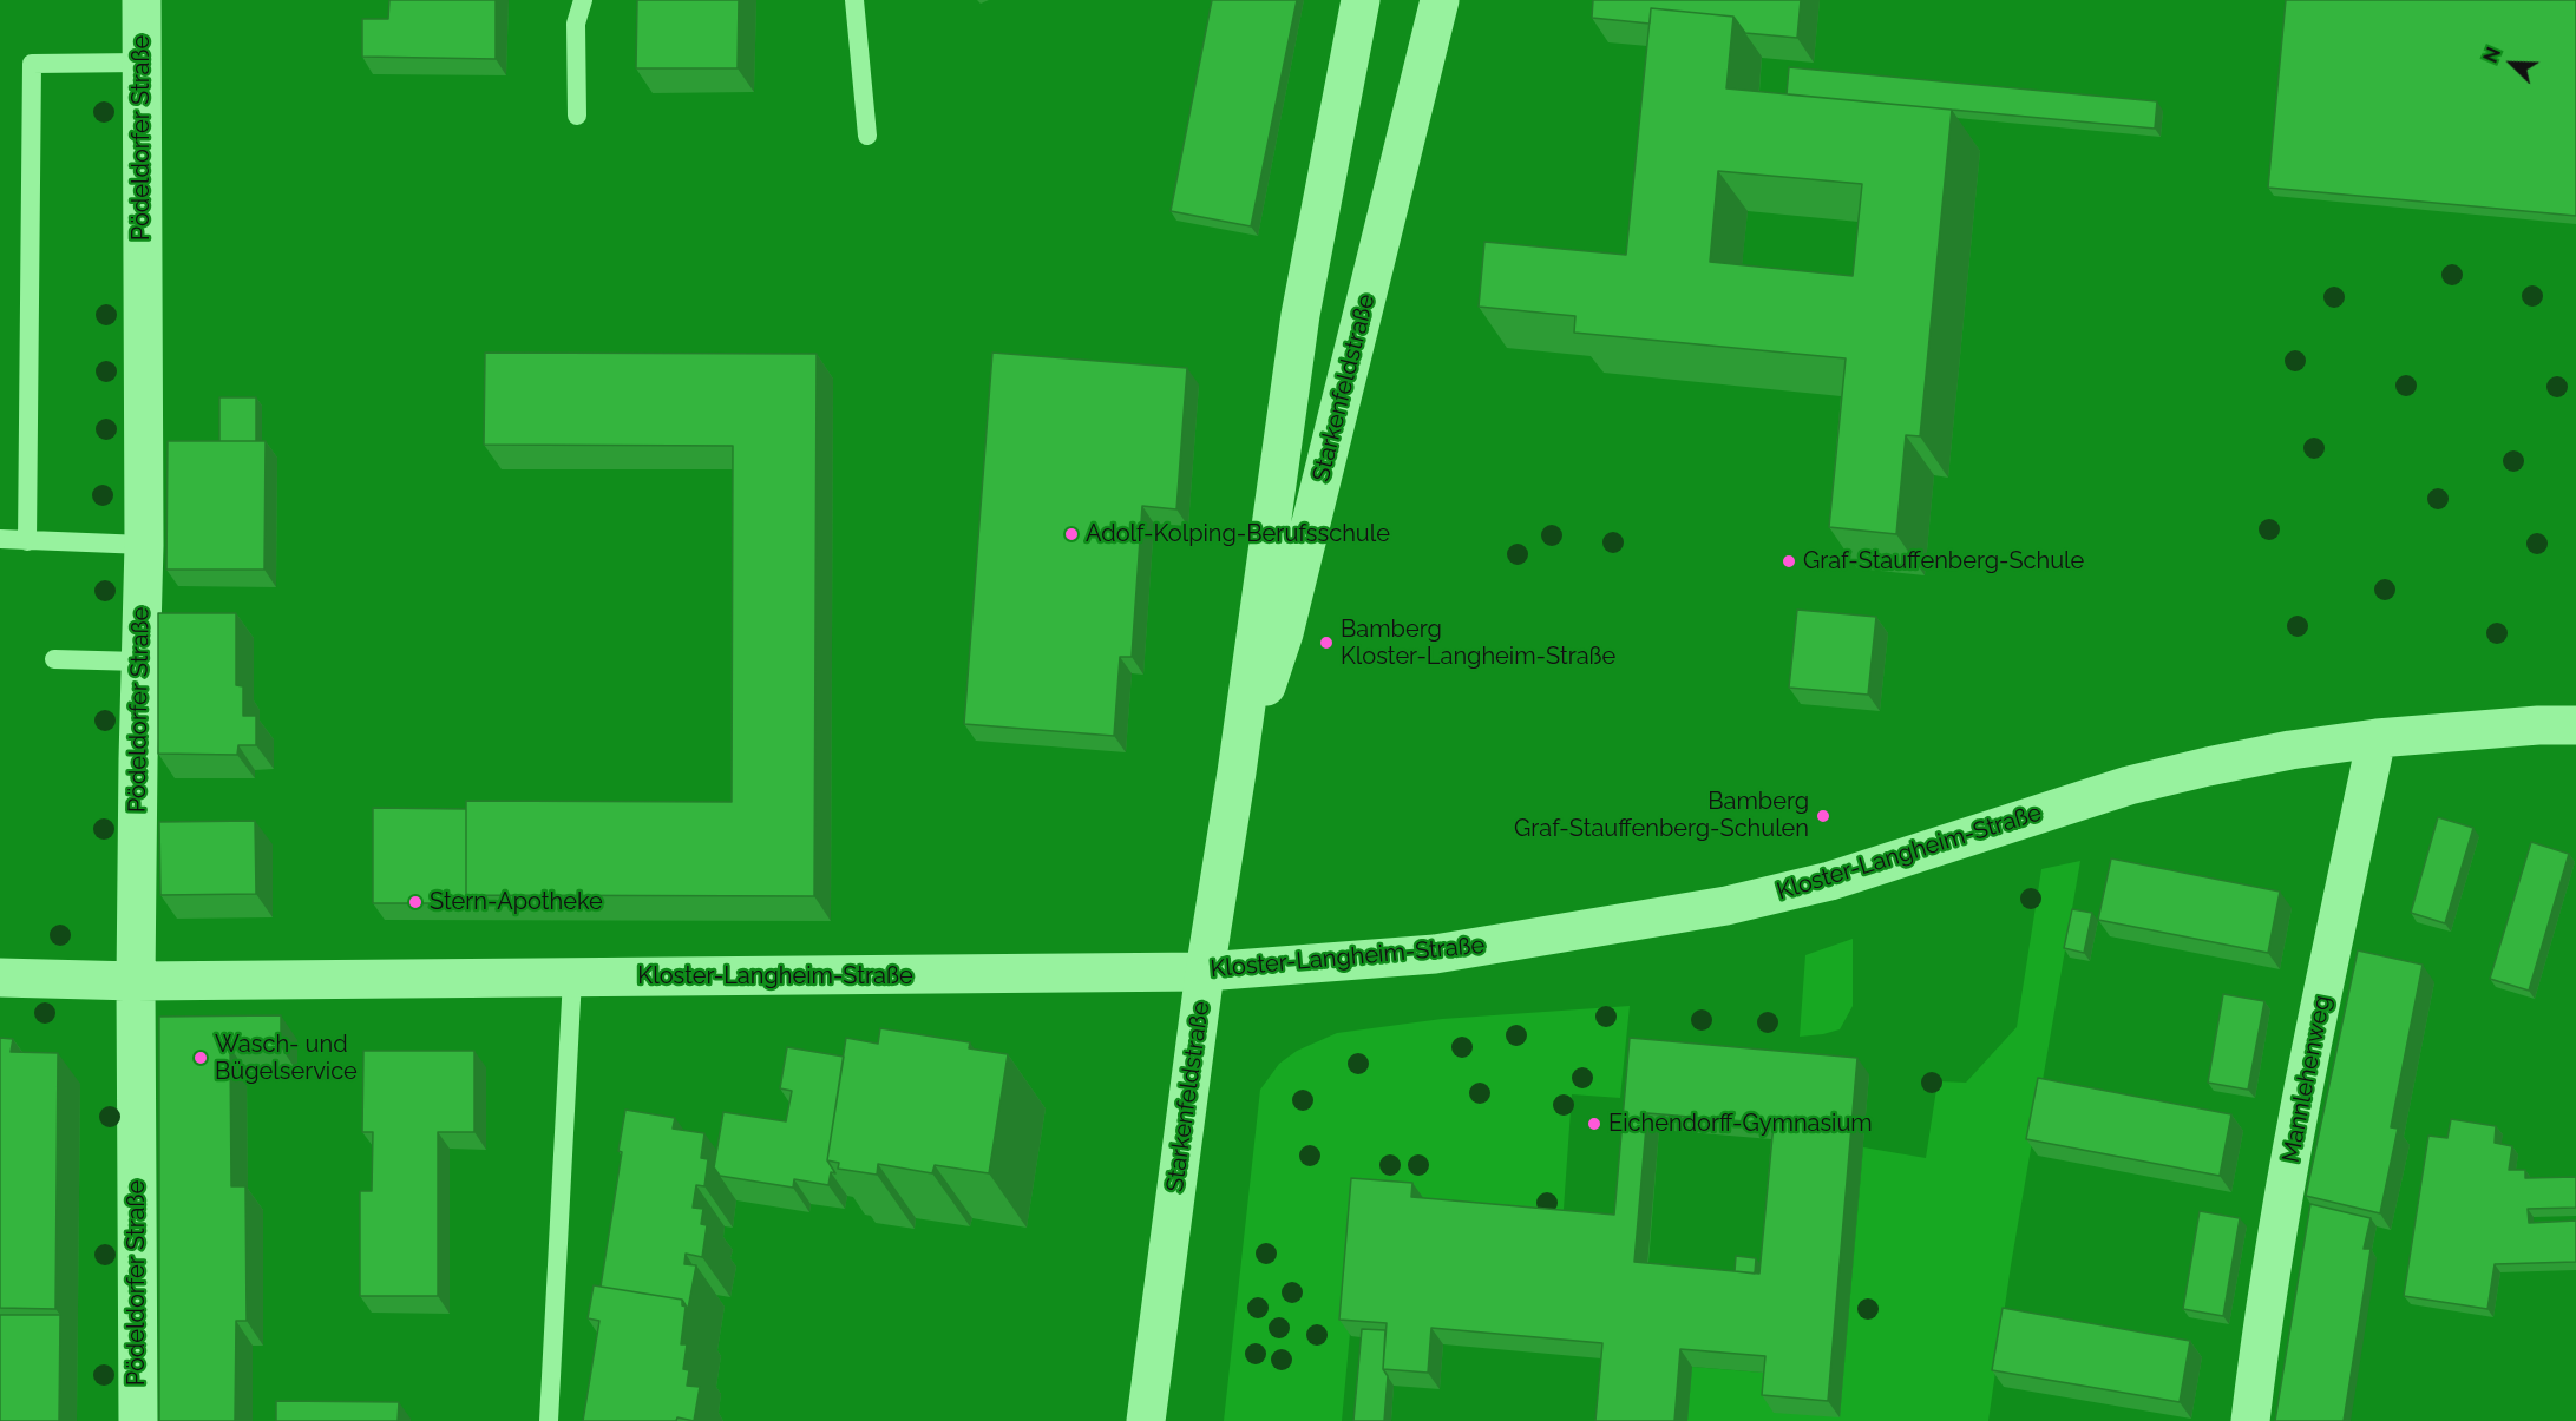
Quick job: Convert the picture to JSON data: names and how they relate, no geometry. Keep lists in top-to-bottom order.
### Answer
{
  "streets": {
    "street": [
      "Pödeldorfer Straße",
      "Starkenfeldstraße",
      "Kloster-Langheim-Straße",
      "Mannlehenweg"
    ]
  },
  "crossings": [
    ["Pödeldorfer Straße", "Kloster-Langheim-Straße"],
    ["Starkenfeldstraße", "Kloster-Langheim-Straße"],
    ["Kloster-Langheim-Straße", "Mannlehenweg"]
  ],
  "places": [
    "Adolf-Kolping-Berufsschule",
    "Graf-Stauffenberg-Schule",
    "Bamberg Kloster-Langheim-Straße",
    "Bamberg Graf-Stauffenberg-Schulen",
    "Stern-Apotheke",
    "Wasch- und Bügelservice",
    "Eichendorff-Gymnasium"
  ],
  "north": "top left"
}
